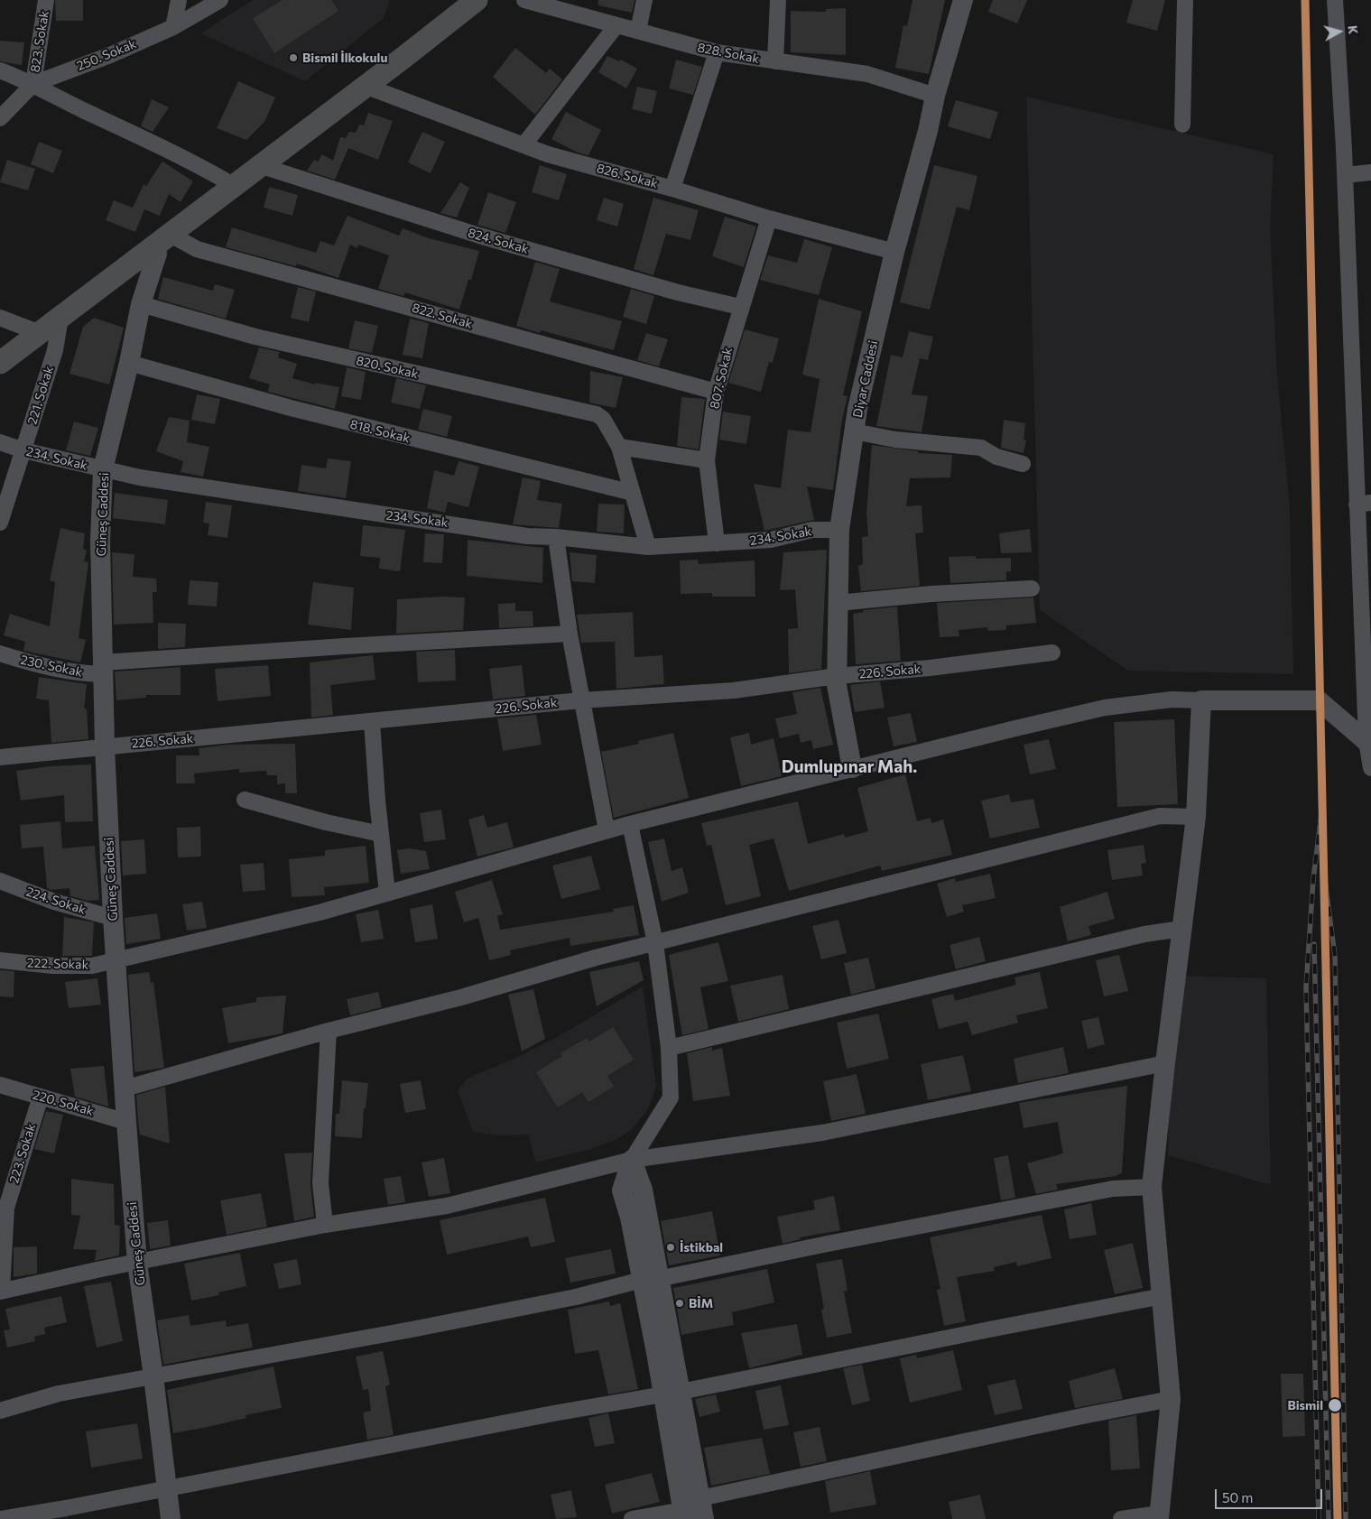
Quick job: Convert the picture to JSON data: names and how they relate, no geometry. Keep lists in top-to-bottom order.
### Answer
{
  "streets": {
    "street": [
      "823. Sokak",
      "828. Sokak",
      "250. Sokak",
      "826. Sokak",
      "824. Sokak",
      "822. Sokak",
      "820. Sokak",
      "807. Sokak",
      "Diyar Caddesi",
      "221. Sokak",
      "818. Sokak",
      "234. Sokak",
      "Güneş Caddesi",
      "230. Sokak",
      "226. Sokak",
      "224. Sokak",
      "222. Sokak",
      "220. Sokak",
      "223. Sokak"
    ]
  },
  "crossings": [
    ["823. Sokak", "250. Sokak"],
    ["828. Sokak", "Diyar Caddesi"],
    ["826. Sokak", "807. Sokak"],
    ["826. Sokak", "Diyar Caddesi"],
    ["824. Sokak", "807. Sokak"],
    ["822. Sokak", "807. Sokak"],
    ["822. Sokak", "Güneş Caddesi"],
    ["820. Sokak", "818. Sokak"],
    ["820. Sokak", "234. Sokak"],
    ["820. Sokak", "Güneş Caddesi"],
    ["807. Sokak", "234. Sokak"],
    ["Diyar Caddesi", "234. Sokak"],
    ["Diyar Caddesi", "226. Sokak"],
    ["Diyar Caddesi", "222. Sokak"],
    ["221. Sokak", "234. Sokak"],
    ["818. Sokak", "Güneş Caddesi"],
    ["234. Sokak", "Güneş Caddesi"],
    ["Güneş Caddesi", "230. Sokak"],
    ["Güneş Caddesi", "226. Sokak"],
    ["Güneş Caddesi", "224. Sokak"],
    ["Güneş Caddesi", "222. Sokak"],
    ["Güneş Caddesi", "220. Sokak"],
    ["220. Sokak", "223. Sokak"]
  ],
  "districts": ["Dumlupınar Mah."],
  "places": [
    "Bismil İlkokulu",
    "İstikbal",
    "BİM",
    "Bismil"
  ],
  "scale_bar": "50 m",
  "north": "right"
}
